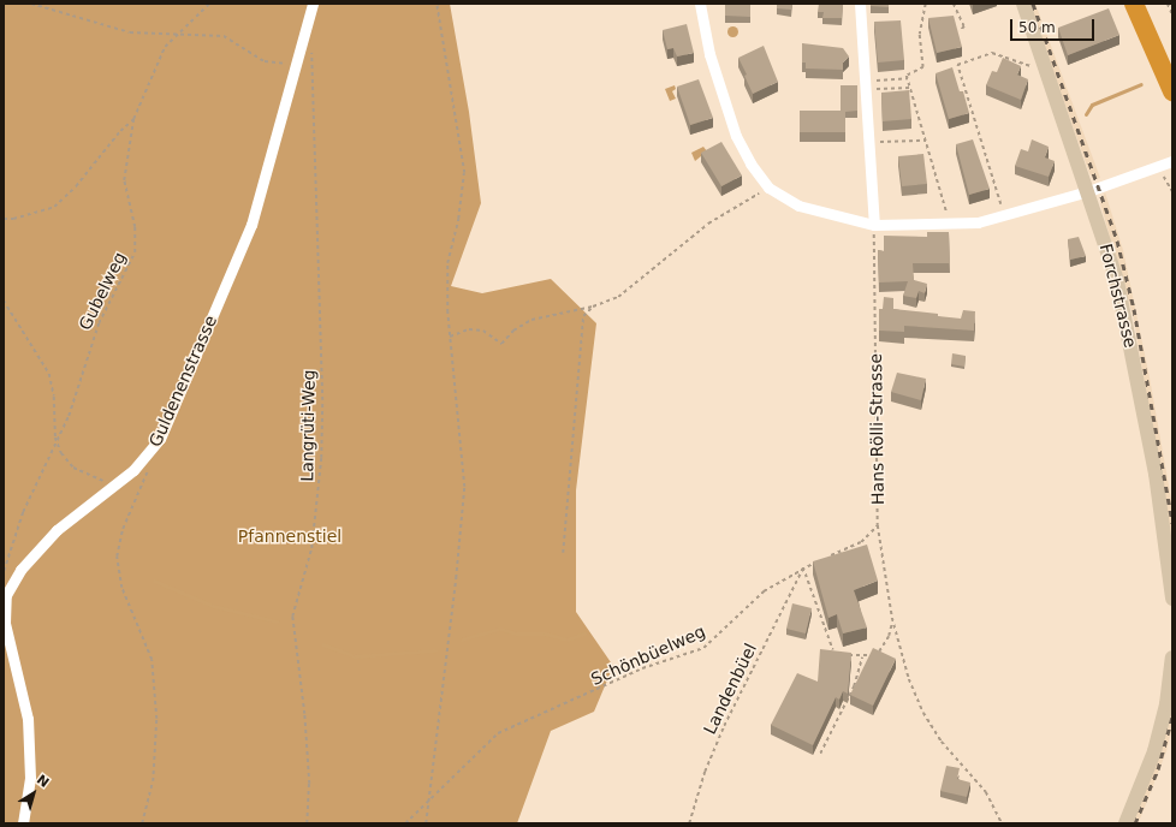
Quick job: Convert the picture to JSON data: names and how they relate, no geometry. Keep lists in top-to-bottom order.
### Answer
{
  "streets": {
    "main road": ["Forchstrasse"],
    "street": ["Guldenenstrasse"],
    "path": [
      "Gubelweg",
      "Langrüti-Weg",
      "Hans Rölli-Strasse",
      "Schönbüelweg",
      "Landenbüel"
    ]
  },
  "crossings": [
    ["Schönbüelweg", "Landenbüel"]
  ],
  "parks": ["Pfannenstiel"],
  "scale_bar": "50 m",
  "north": "top right"
}
